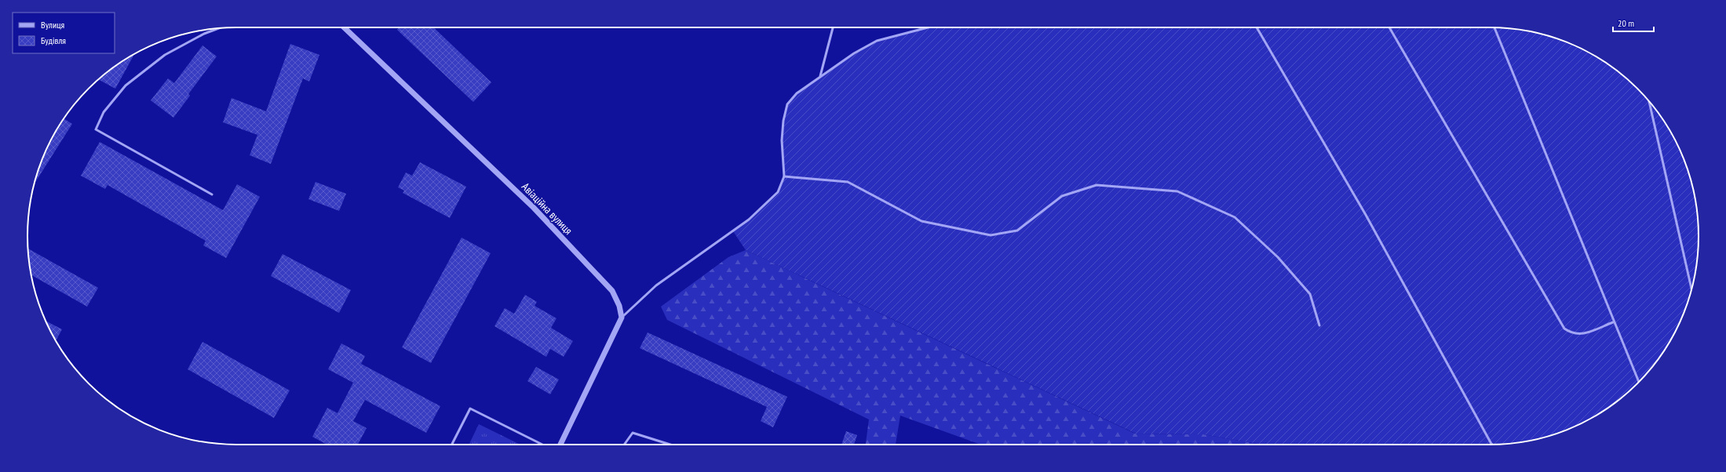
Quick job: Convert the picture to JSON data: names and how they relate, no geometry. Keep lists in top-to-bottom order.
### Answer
{
  "streets": {
    "street": ["Авіаційна вулиця"]
  },
  "legend": ["Вулиця", "Будівля"],
  "scale_bar": "20 m"
}
